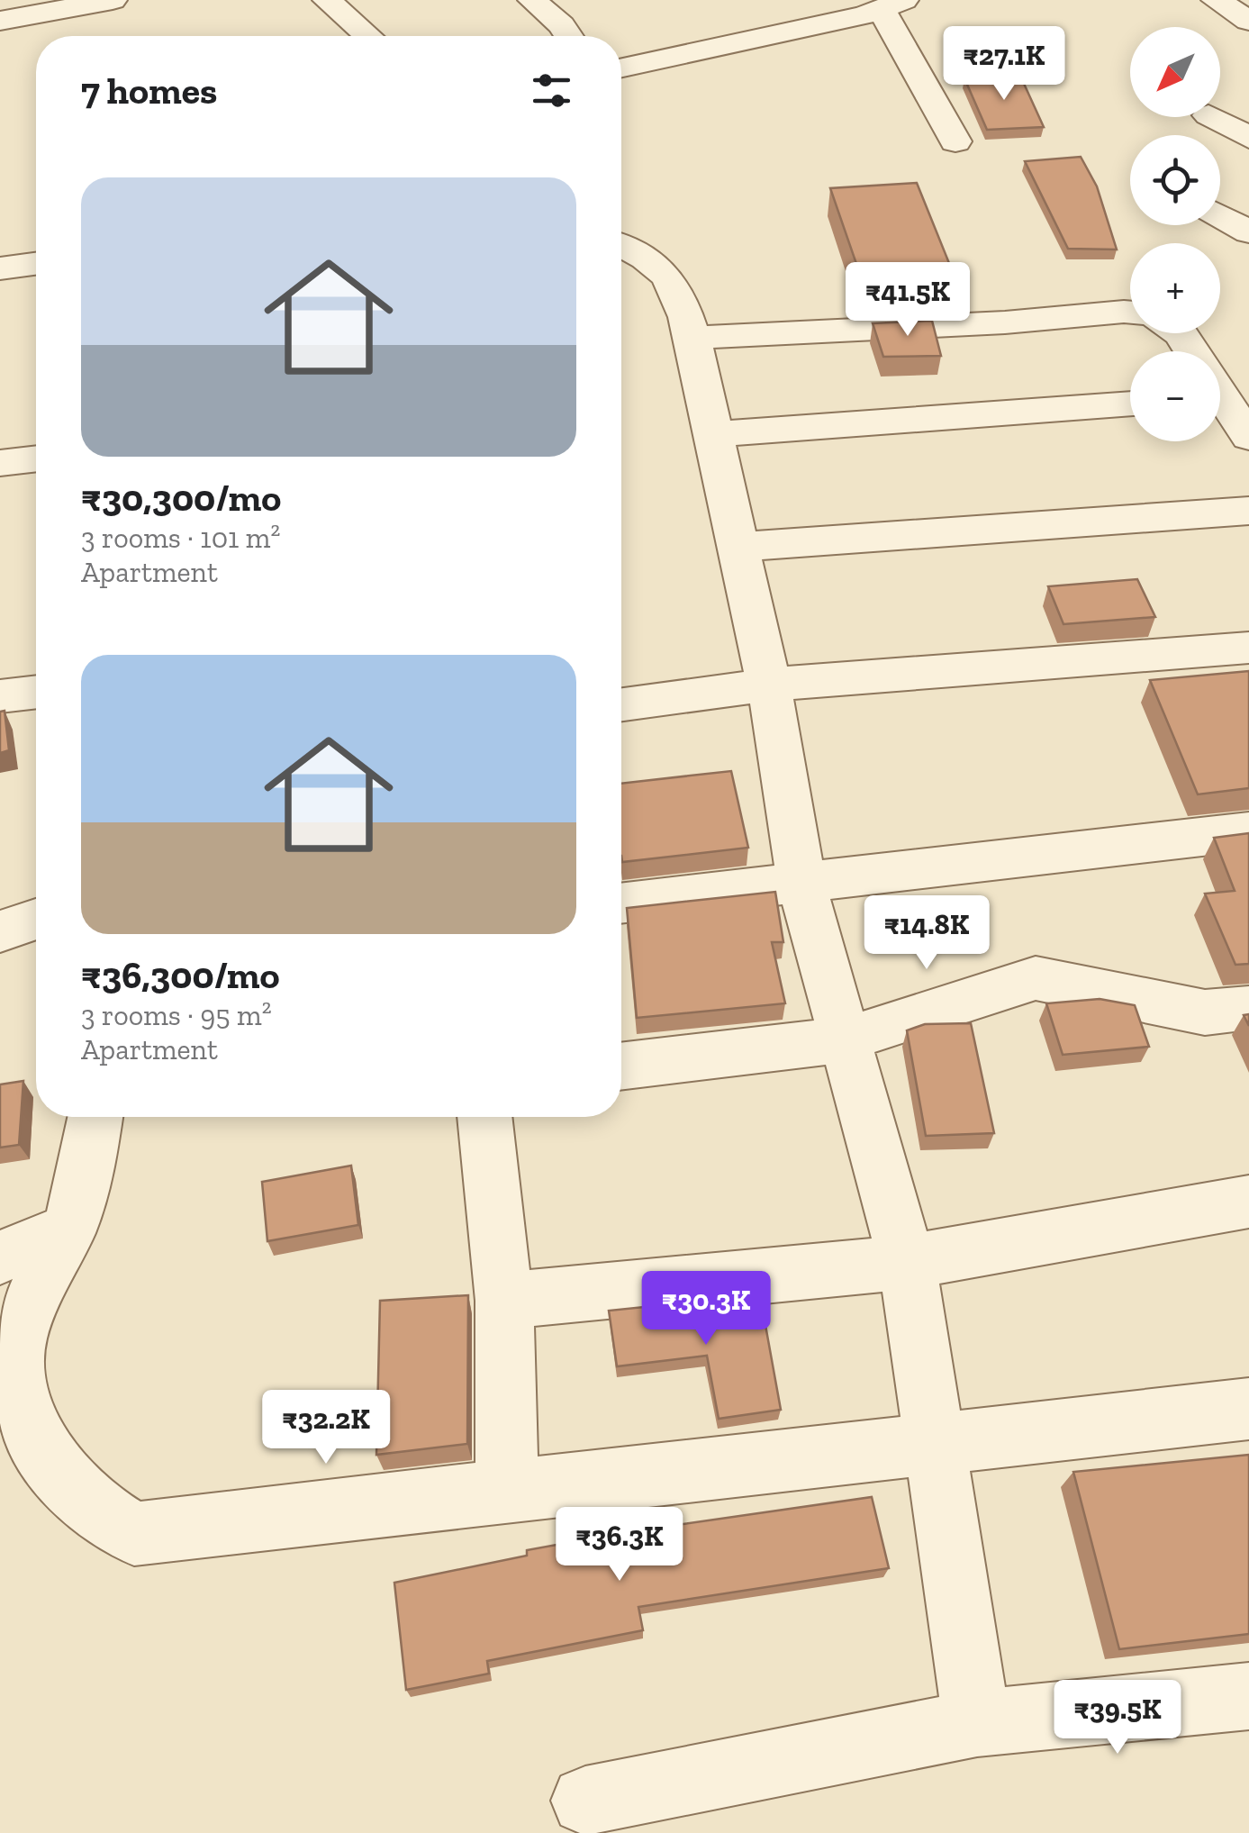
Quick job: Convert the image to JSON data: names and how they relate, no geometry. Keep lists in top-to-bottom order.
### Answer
{
  "north": "bottom left",
  "page": {
    "price": [
      "₹27.1K",
      "₹41.5K",
      "₹14.8K",
      "₹30.3K",
      "₹32.2K",
      "₹36.3K",
      "₹39.5K"
    ],
    "map_buttons": ["+", "−"],
    "heading": "7 homes",
    "list": [
      {
        "name": "₹30,300/mo",
        "note": "3 rooms · 101 m² · Apartment"
      },
      {
        "name": "₹36,300/mo",
        "note": "3 rooms · 95 m² · Apartment"
      }
    ]
  }
}
